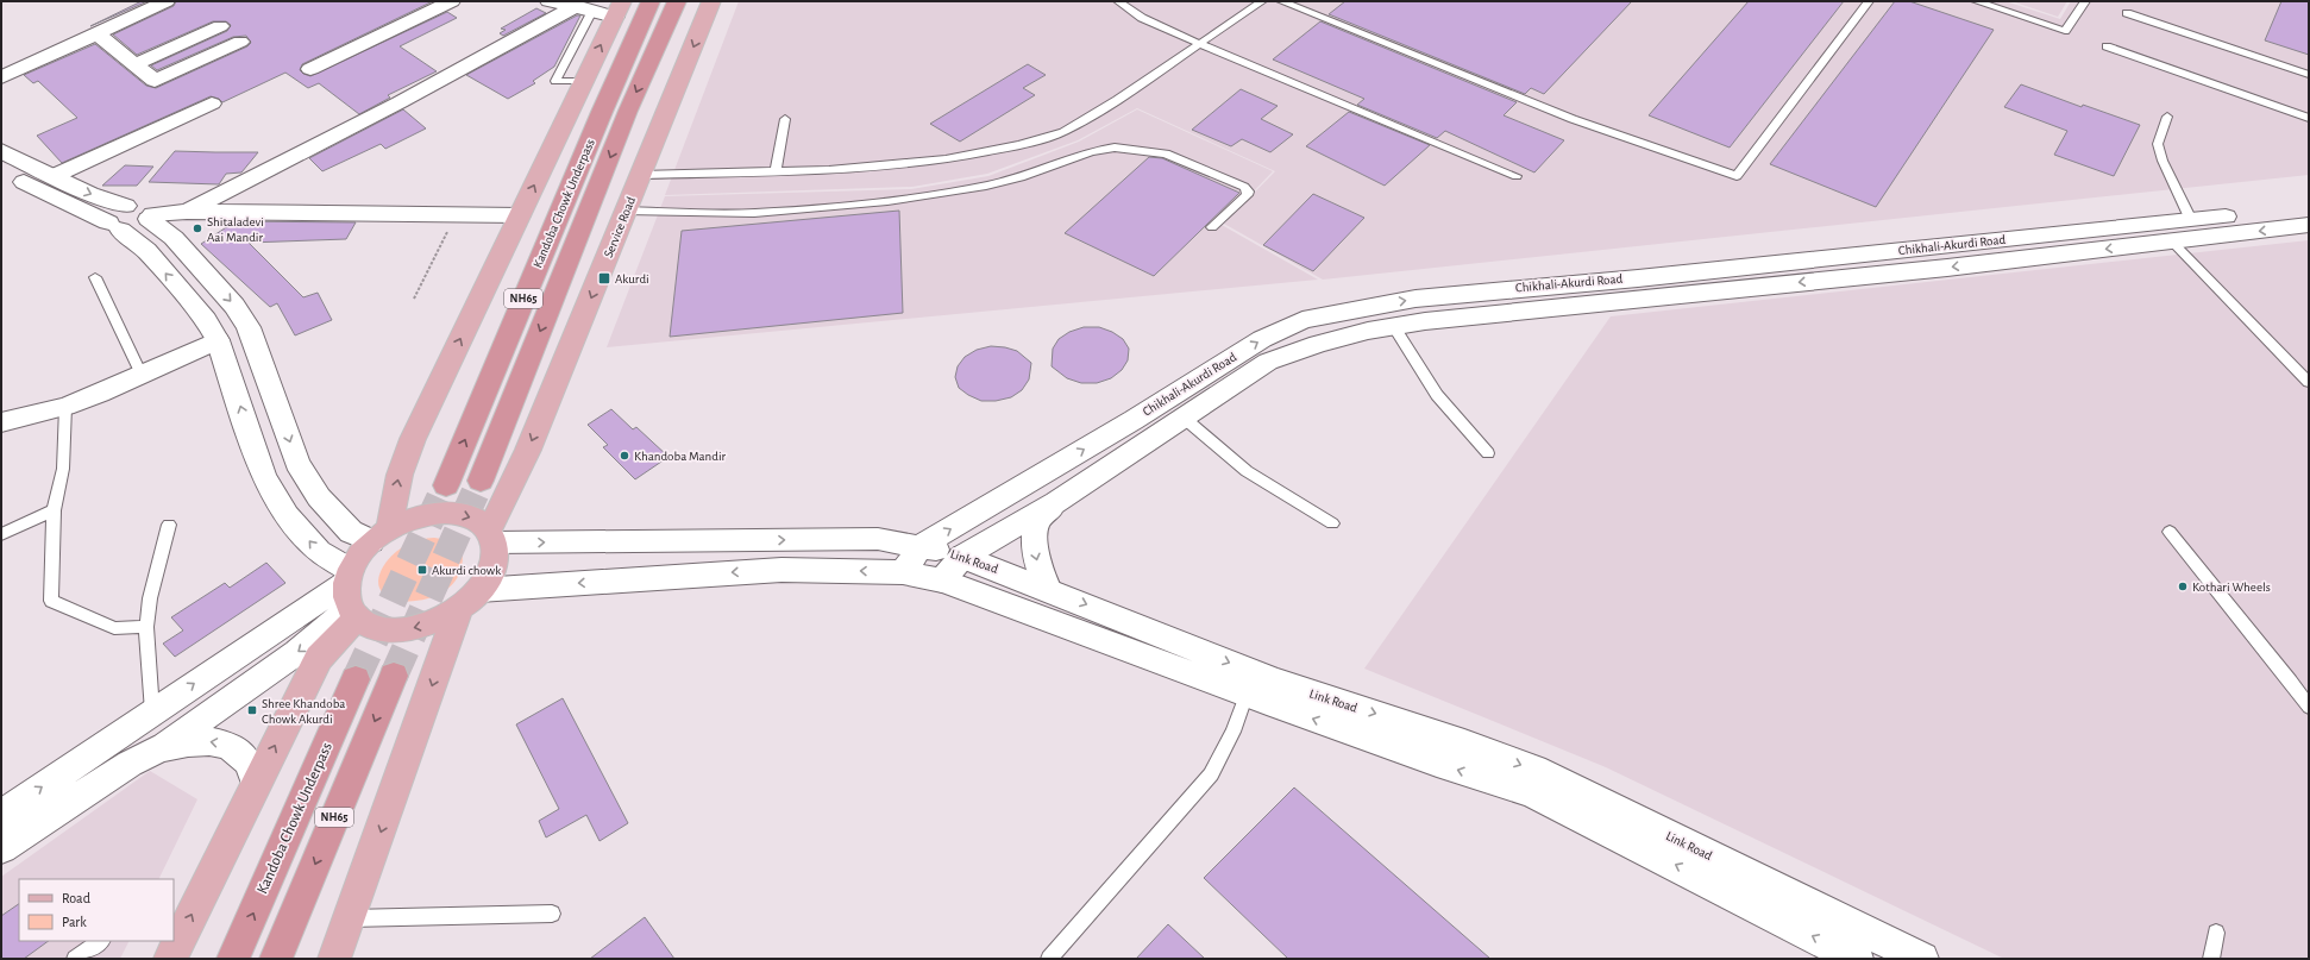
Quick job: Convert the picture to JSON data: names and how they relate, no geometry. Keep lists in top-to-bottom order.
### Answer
{
  "streets": {
    "highway": ["Kandoba Chowk Underpass", "NH65"],
    "main road": ["Service Road", "Chikhali-Akurdi Road", "Link Road"]
  },
  "crossings": [
    ["Service Road", "Link Road"],
    ["Chikhali-Akurdi Road", "Link Road"]
  ],
  "places": {
    "other": ["Shitaladevi Aai Mandir", "Khandoba Mandir", "Kothari Wheels"],
    "transit": ["Akurdi", "Akurdi chowk", "Shree Khandoba Chowk Akurdi"]
  },
  "legend": ["Road", "Park"]
}
